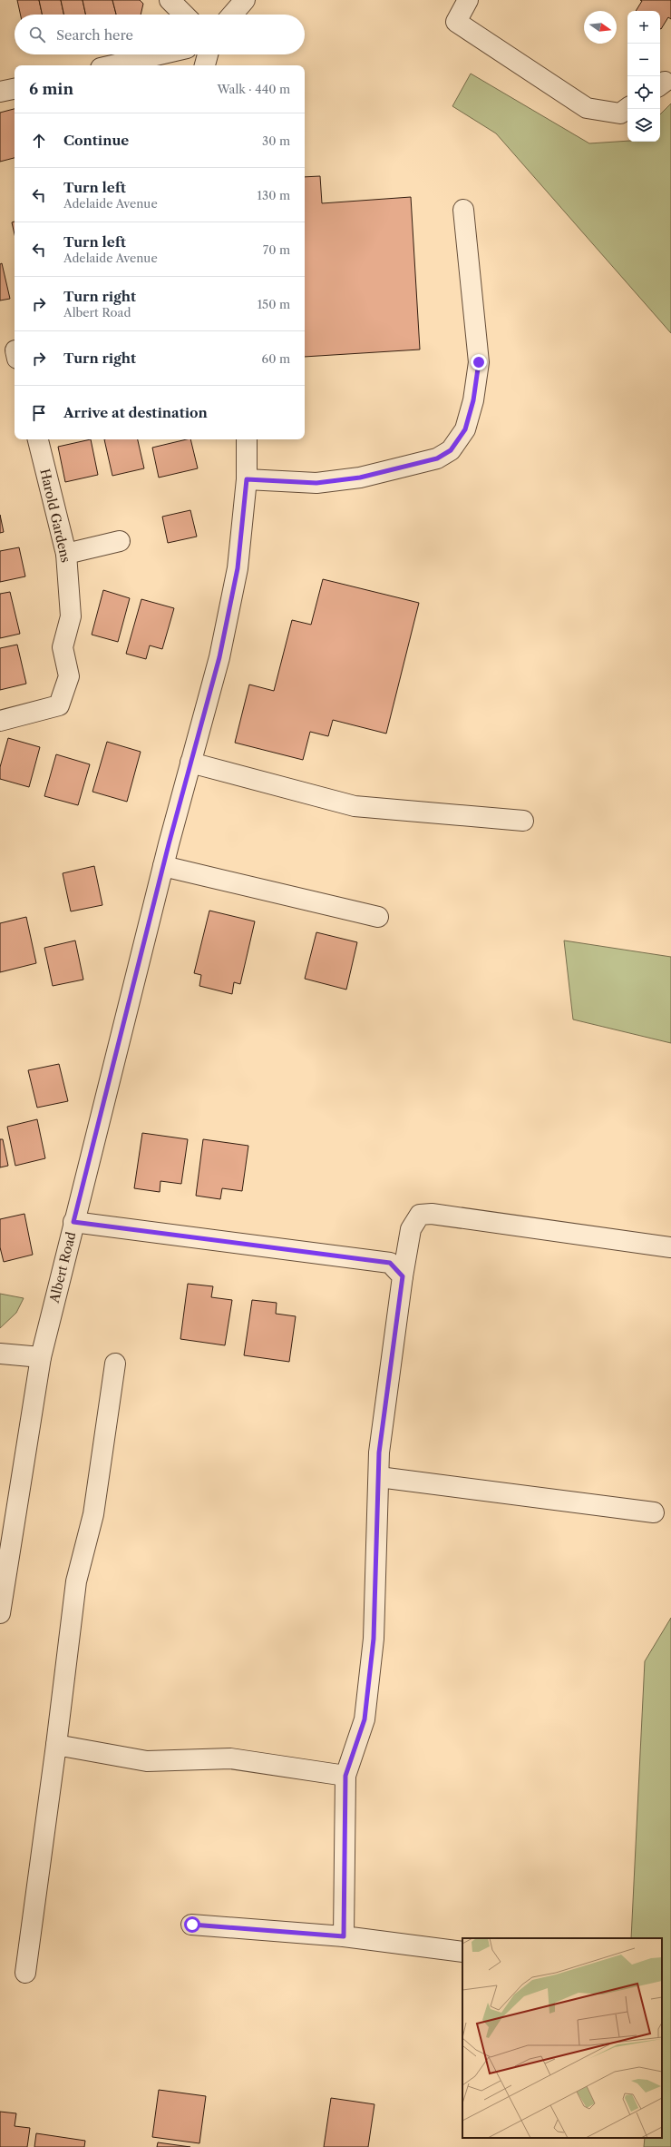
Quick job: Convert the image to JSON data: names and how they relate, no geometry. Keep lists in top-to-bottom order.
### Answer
{
  "streets": {
    "street": ["Harold Gardens", "Albert Road"]
  },
  "north": "right",
  "page": {
    "map_buttons": ["+", "−"],
    "search": "Search here",
    "heading": ["6 min", "Walk · 440 m"],
    "list": [
      ["Continue", "30 m"],
      ["Turn left", "Adelaide Avenue", "130 m"],
      ["Turn left", "Adelaide Avenue", "70 m"],
      ["Turn right", "Albert Road", "150 m"],
      ["Turn right", "60 m"],
      "Arrive at destination"
    ]
  }
}
